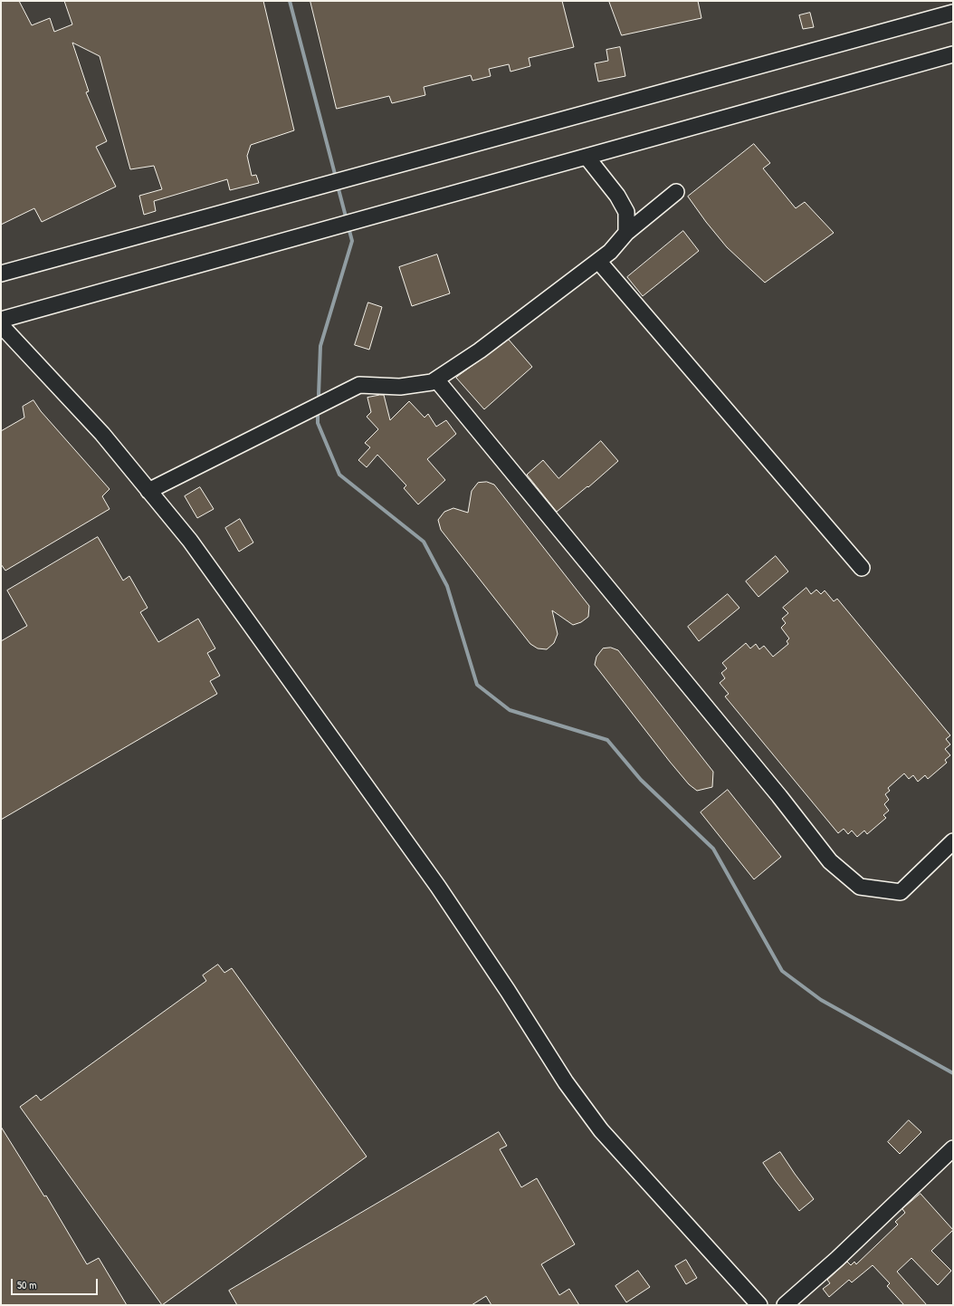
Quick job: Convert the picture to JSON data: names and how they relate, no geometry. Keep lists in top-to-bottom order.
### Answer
{
  "scale_bar": "50 m"
}
